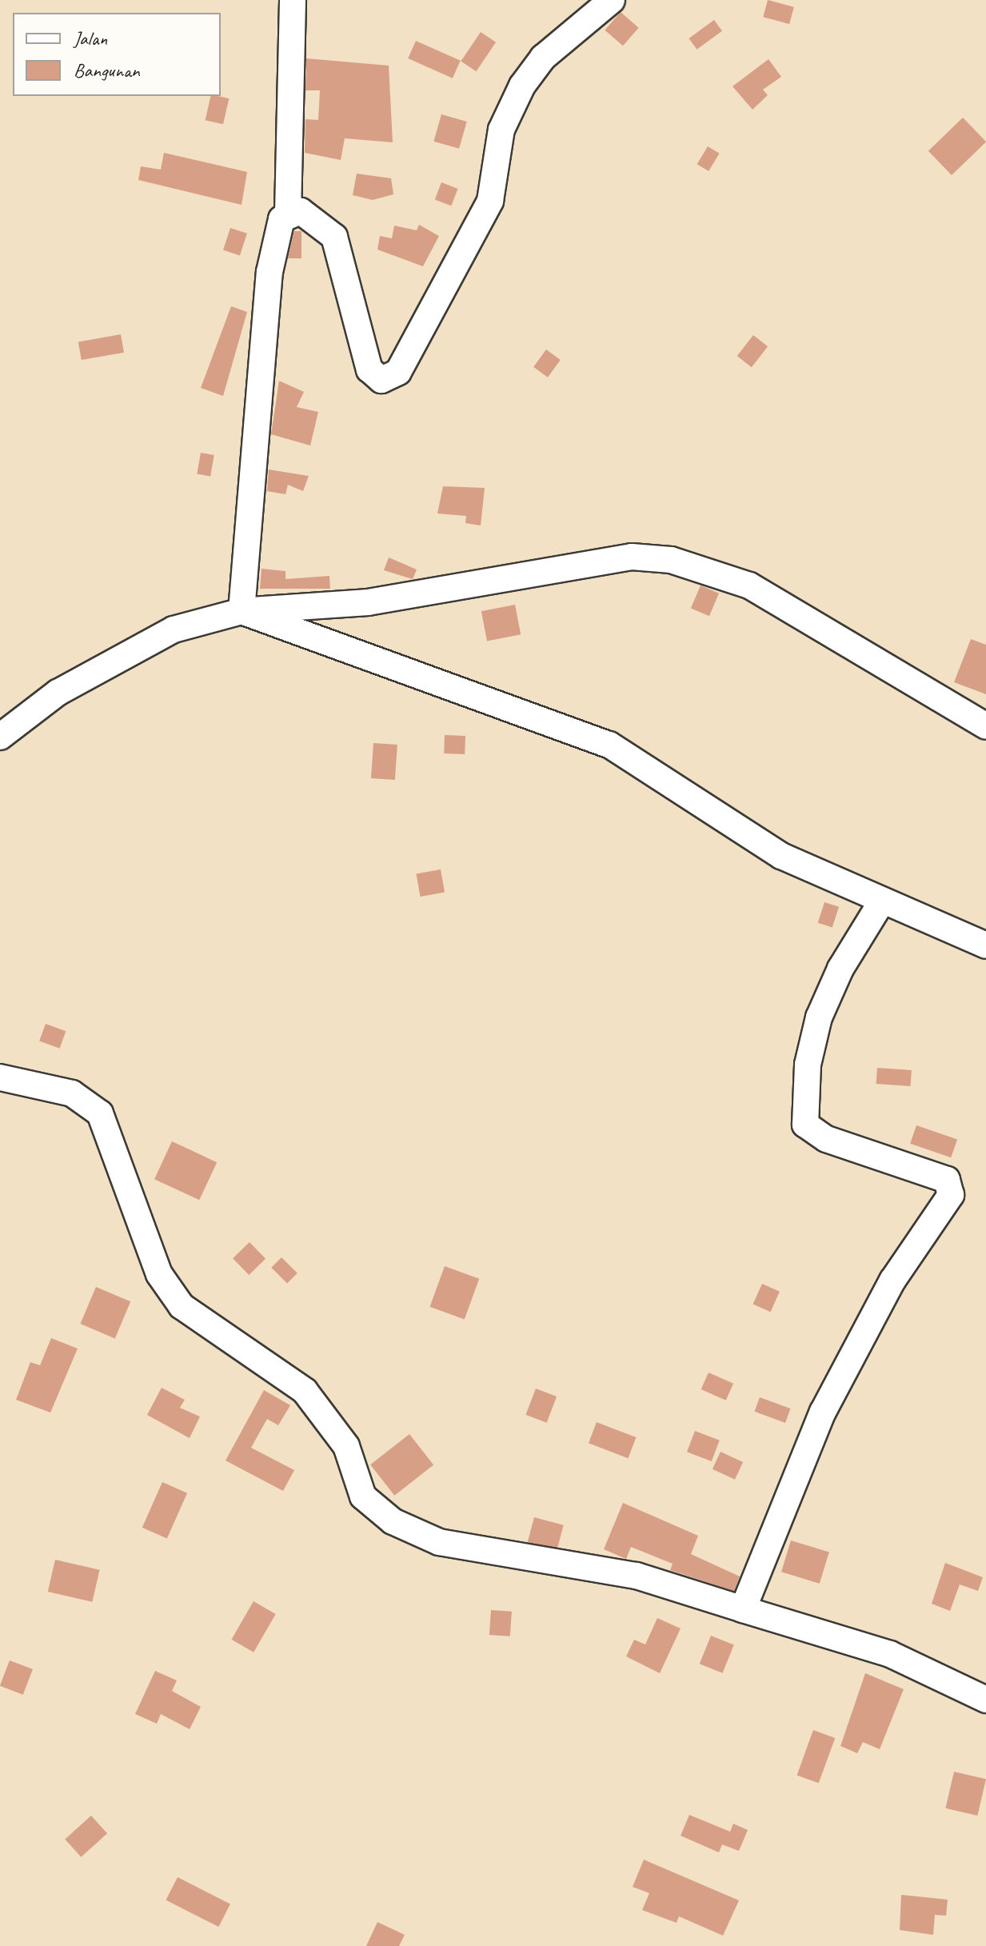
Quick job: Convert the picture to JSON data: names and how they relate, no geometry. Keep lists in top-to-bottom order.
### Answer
{
  "legend": ["Jalan", "Bangunan"]
}
